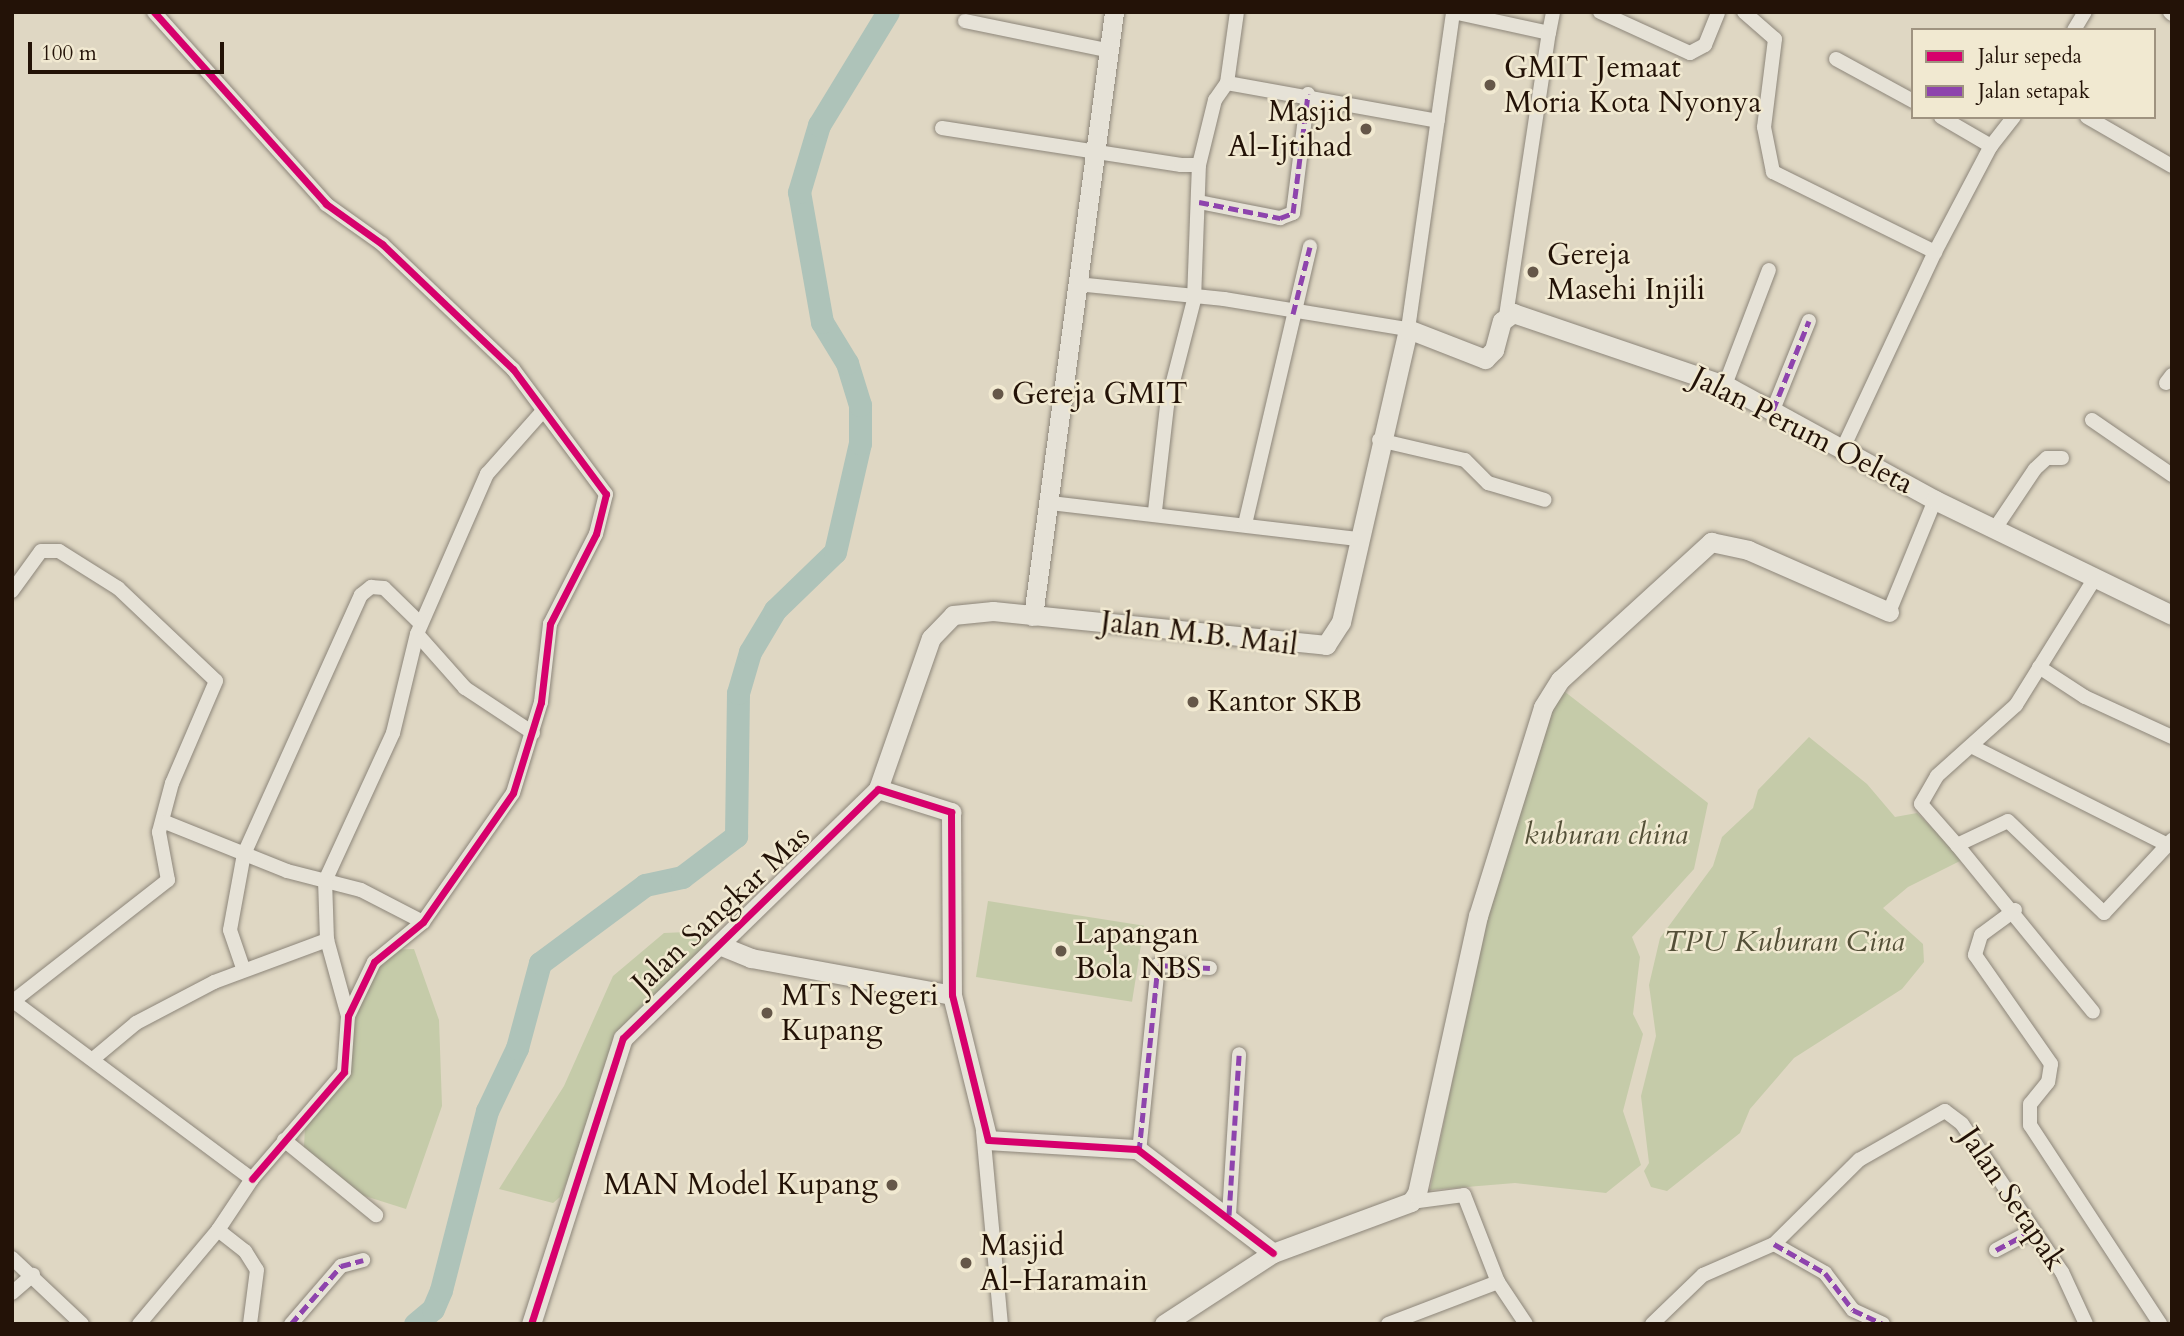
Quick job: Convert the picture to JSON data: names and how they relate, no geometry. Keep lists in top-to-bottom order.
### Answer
{
  "streets": {
    "street": [
      "Jalan Perum Oeleta",
      "Jalan M.B. Mail",
      "Jalan Sangkar Mas",
      "Jalan Setapak"
    ]
  },
  "parks": ["kuburan china", "TPU Kuburan Cina"],
  "places": [
    "GMIT Jemaat Moria Kota Nyonya",
    "Masjid Al-Ijtihad",
    "Gereja Masehi Injili",
    "Gereja GMIT",
    "Kantor SKB",
    "Lapangan Bola NBS",
    "MTs Negeri Kupang",
    "MAN Model Kupang",
    "Masjid Al-Haramain"
  ],
  "legend": ["Jalur sepeda", "Jalan setapak"],
  "scale_bar": "100 m"
}
